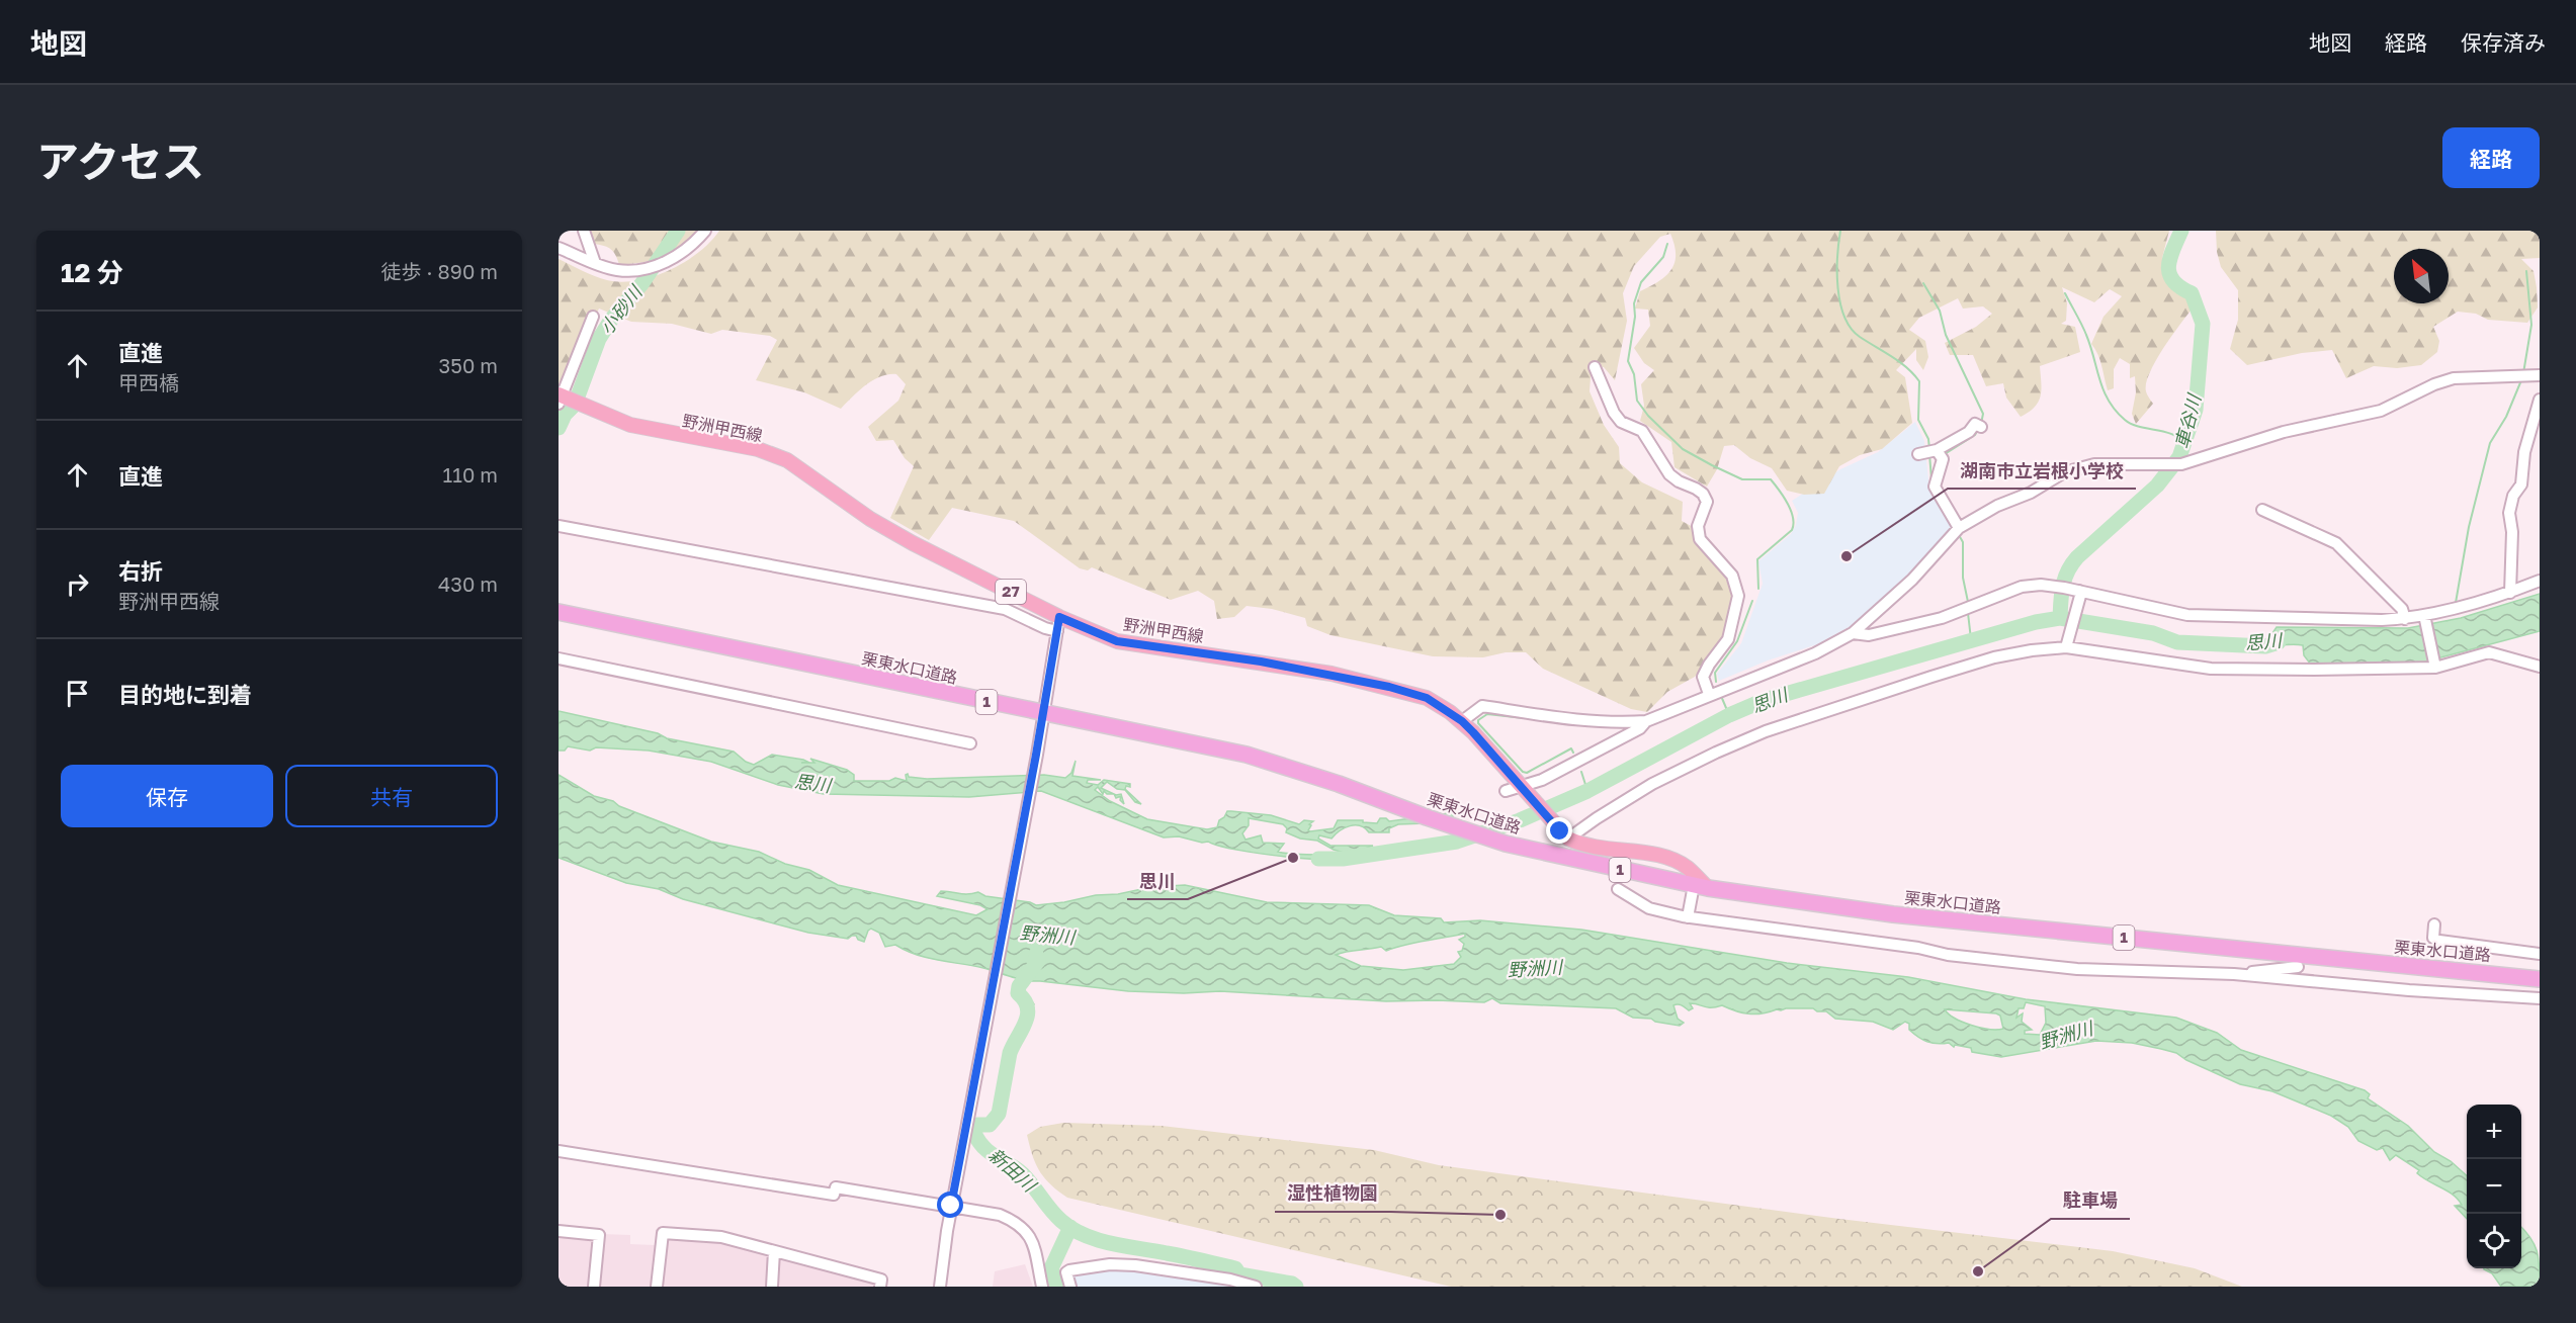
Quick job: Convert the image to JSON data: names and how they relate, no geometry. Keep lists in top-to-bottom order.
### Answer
{
  "streets": {
    "highway": ["栗東水口道路", "1"],
    "main road": ["野洲甲西線", "27"]
  },
  "crossings": [
    ["野洲甲西線", "栗東水口道路"]
  ],
  "water": [
    "小砂川",
    "車谷川",
    "思川",
    "野洲川",
    "新田川"
  ],
  "places": [
    "湖南市立岩根小学校",
    "思川",
    "湿性植物園",
    "駐車場"
  ],
  "north": "top left",
  "page": {
    "header": "地図",
    "nav": ["地図", "経路", "保存済み"],
    "title": "アクセス",
    "buttons": [
      "経路",
      ["保存", "共有"]
    ],
    "heading": ["12 分", "徒歩 · 890 m"],
    "list": [
      ["直進", "甲西橋", "350 m"],
      ["直進", "110 m"],
      ["右折", "野洲甲西線", "430 m"],
      "目的地に到着"
    ],
    "map_buttons": ["+", "−"]
  }
}
